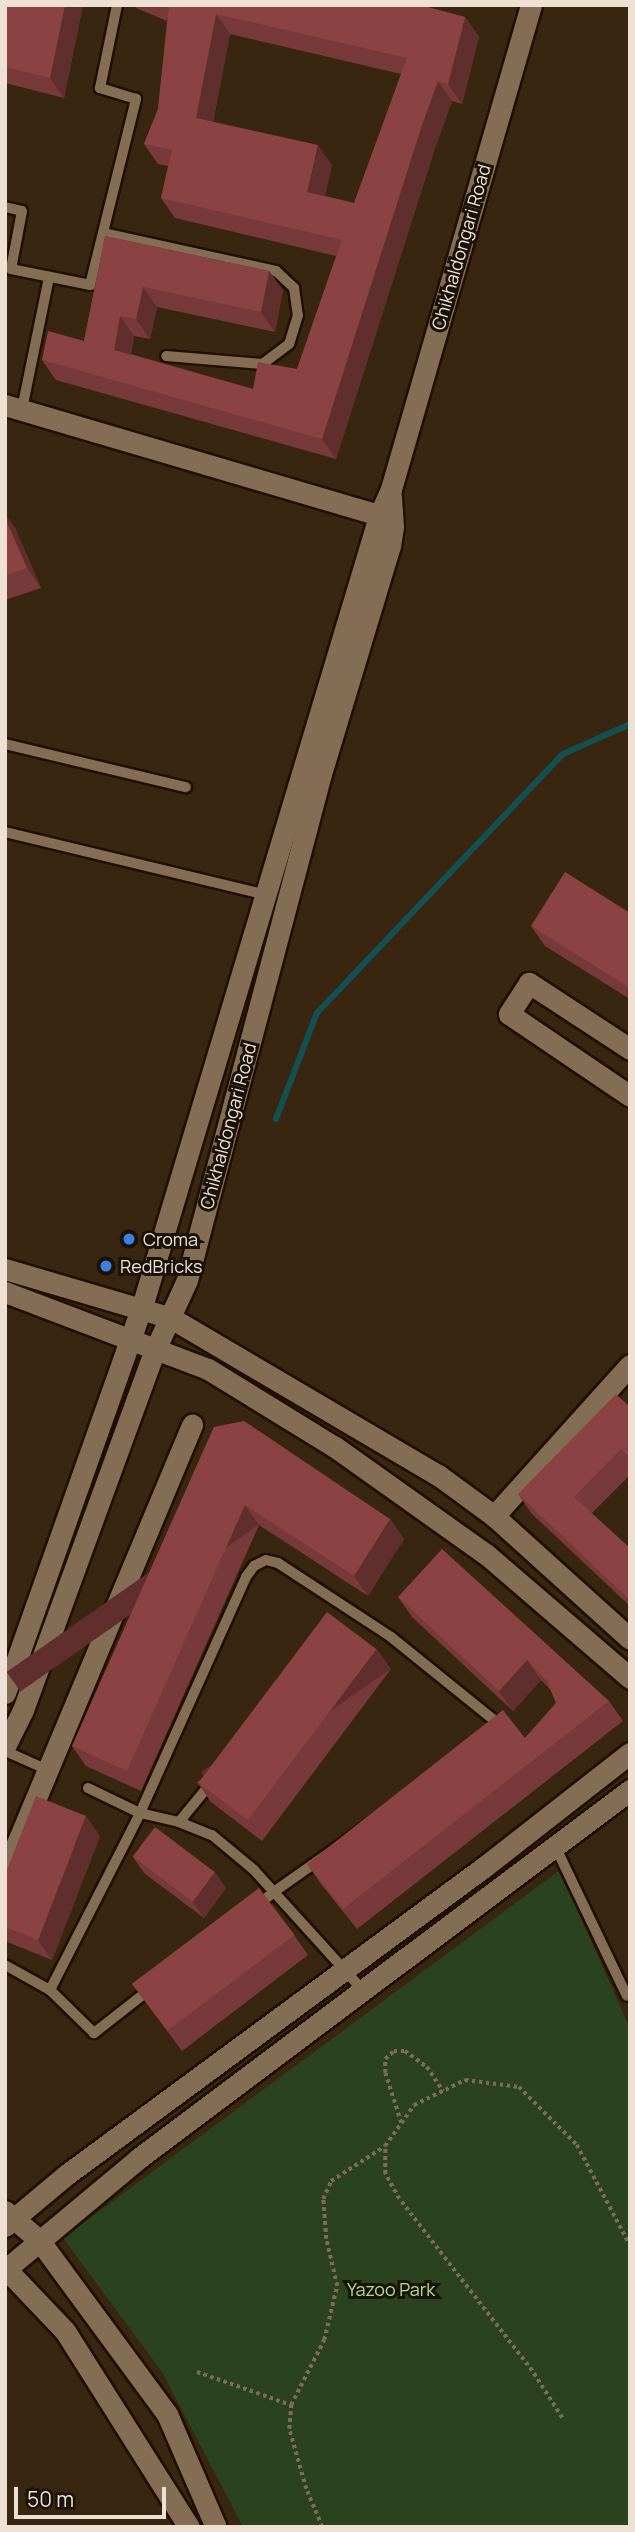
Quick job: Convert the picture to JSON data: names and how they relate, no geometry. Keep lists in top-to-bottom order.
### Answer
{
  "streets": {
    "street": ["Chikhaldongari Road"]
  },
  "parks": ["Yazoo Park"],
  "places": ["Croma", "RedBricks"],
  "scale_bar": "50 m"
}
